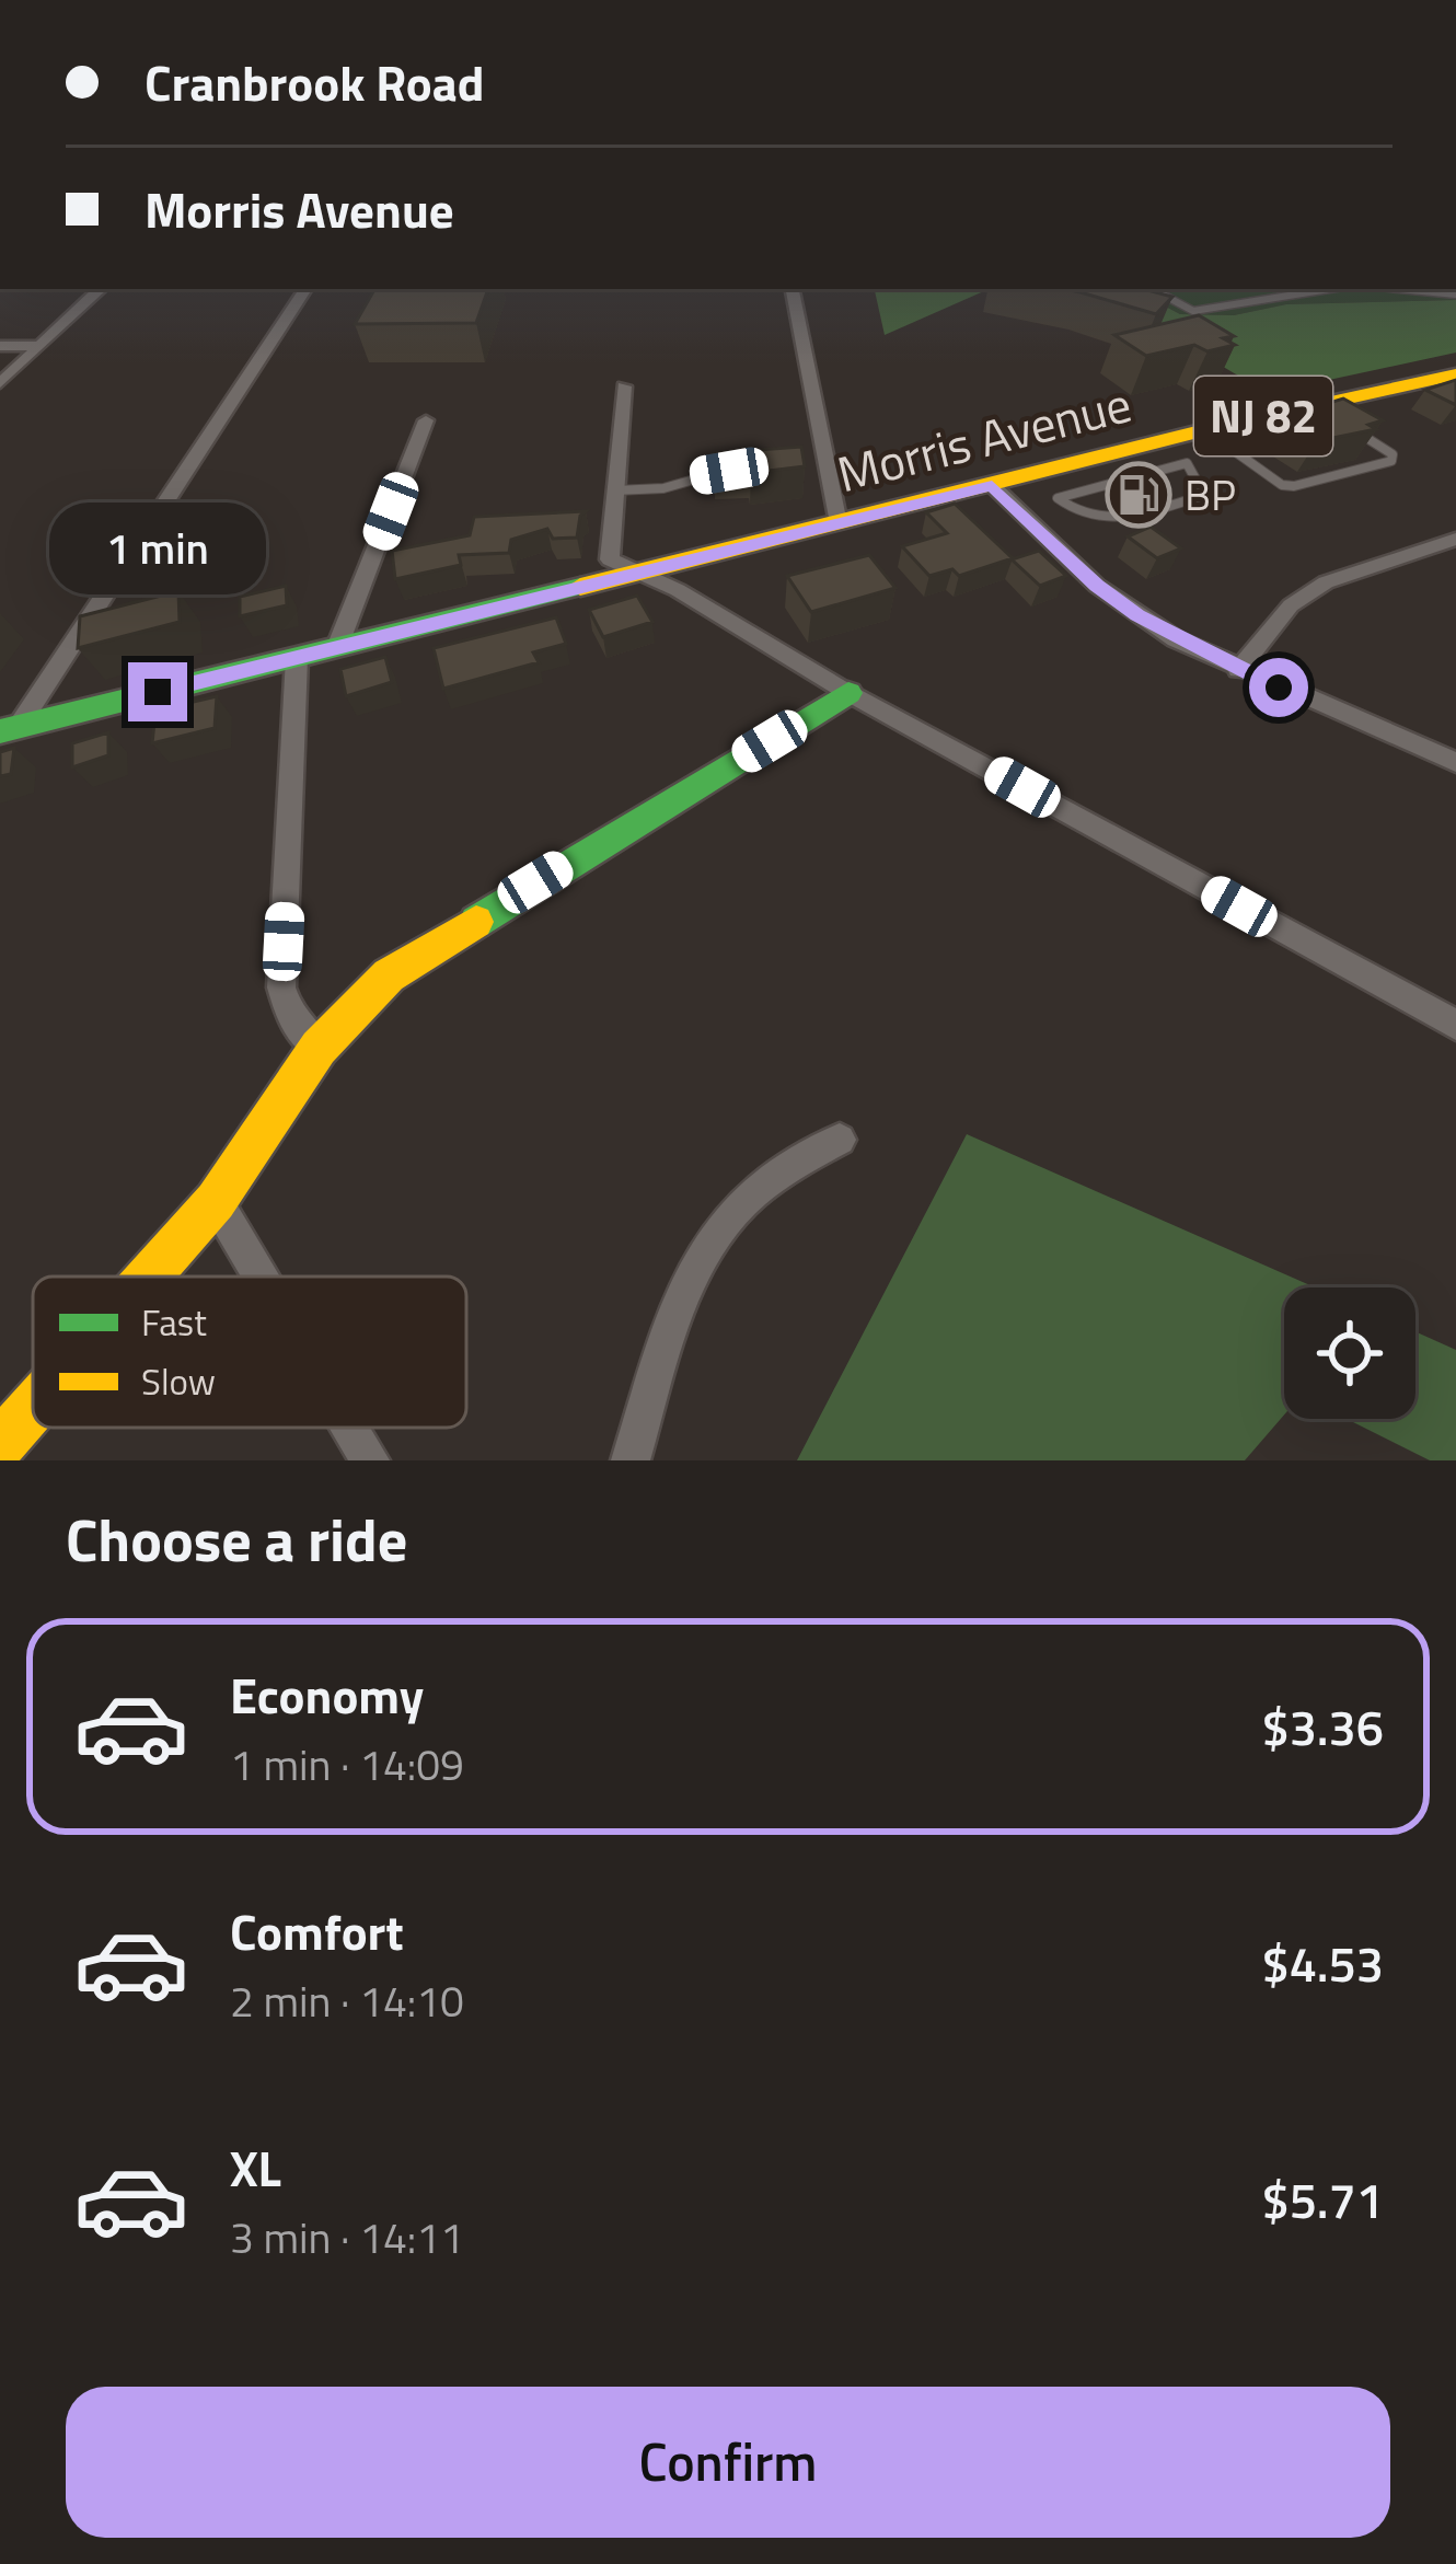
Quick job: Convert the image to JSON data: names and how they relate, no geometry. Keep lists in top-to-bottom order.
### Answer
{
  "streets": {
    "main road": ["NJ 82", "Morris Avenue"]
  },
  "places": {
    "fuel station": ["BP"]
  },
  "legend": ["Fast", "Slow"],
  "page": {
    "banner": ["Cranbrook Road", "Morris Avenue"],
    "bubble": "1 min",
    "heading": "Choose a ride",
    "list": [
      {
        "name": "Economy",
        "note": "1 min · 14:09",
        "value": "$3.36"
      },
      {
        "name": "Comfort",
        "note": "2 min · 14:10",
        "value": "$4.53"
      },
      {
        "name": "XL",
        "note": "3 min · 14:11",
        "value": "$5.71"
      }
    ],
    "buttons": "Confirm"
  }
}
